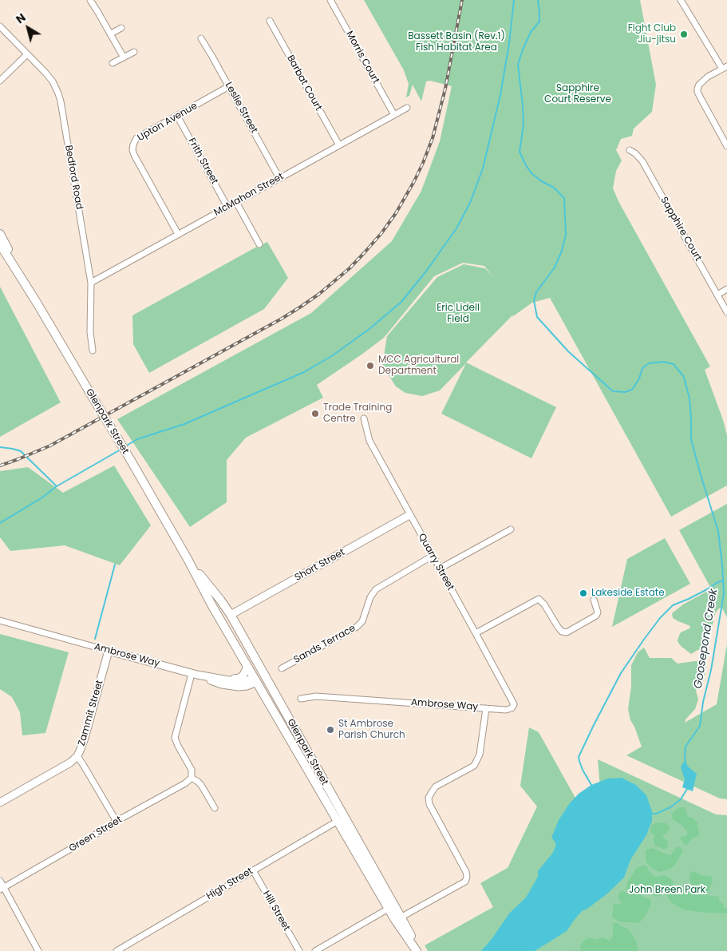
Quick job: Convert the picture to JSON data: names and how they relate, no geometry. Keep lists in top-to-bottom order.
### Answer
{
  "streets": {
    "main road": ["Glenpark Street"],
    "street": [
      "Morris Court",
      "Barbat Court",
      "Leslie Street",
      "Upton Avenue",
      "Frith Street",
      "Bedford Road",
      "McMahon Street",
      "Sapphire Court",
      "Quarry Street",
      "Short Street",
      "Sands Terrace",
      "Ambrose Way",
      "Zammit Street",
      "Green Street",
      "High Street",
      "Hill Street"
    ]
  },
  "crossings": [
    ["Morris Court", "McMahon Street"],
    ["Barbat Court", "McMahon Street"],
    ["Leslie Street", "Upton Avenue"],
    ["Leslie Street", "McMahon Street"],
    ["Upton Avenue", "Frith Street"],
    ["Upton Avenue", "McMahon Street"],
    ["Frith Street", "McMahon Street"],
    ["Bedford Road", "McMahon Street"],
    ["Glenpark Street", "Short Street"],
    ["Glenpark Street", "Ambrose Way"],
    ["Glenpark Street", "High Street"],
    ["Quarry Street", "Short Street"],
    ["Quarry Street", "Sands Terrace"],
    ["Quarry Street", "Ambrose Way"],
    ["Ambrose Way", "Zammit Street"],
    ["High Street", "Hill Street"]
  ],
  "water": ["Goosepond Creek"],
  "parks": [
    "Bassett Basin (Rev.1) Fish Habitat Area",
    "Sapphire Court Reserve",
    "Eric Lidell Field",
    "John Breen Park"
  ],
  "places": [
    "Fight Club Jiu-jitsu",
    "MCC Agricultural Department",
    "Trade Training Centre",
    "Lakeside Estate",
    "St Ambrose Parish Church"
  ],
  "north": "top left"
}
